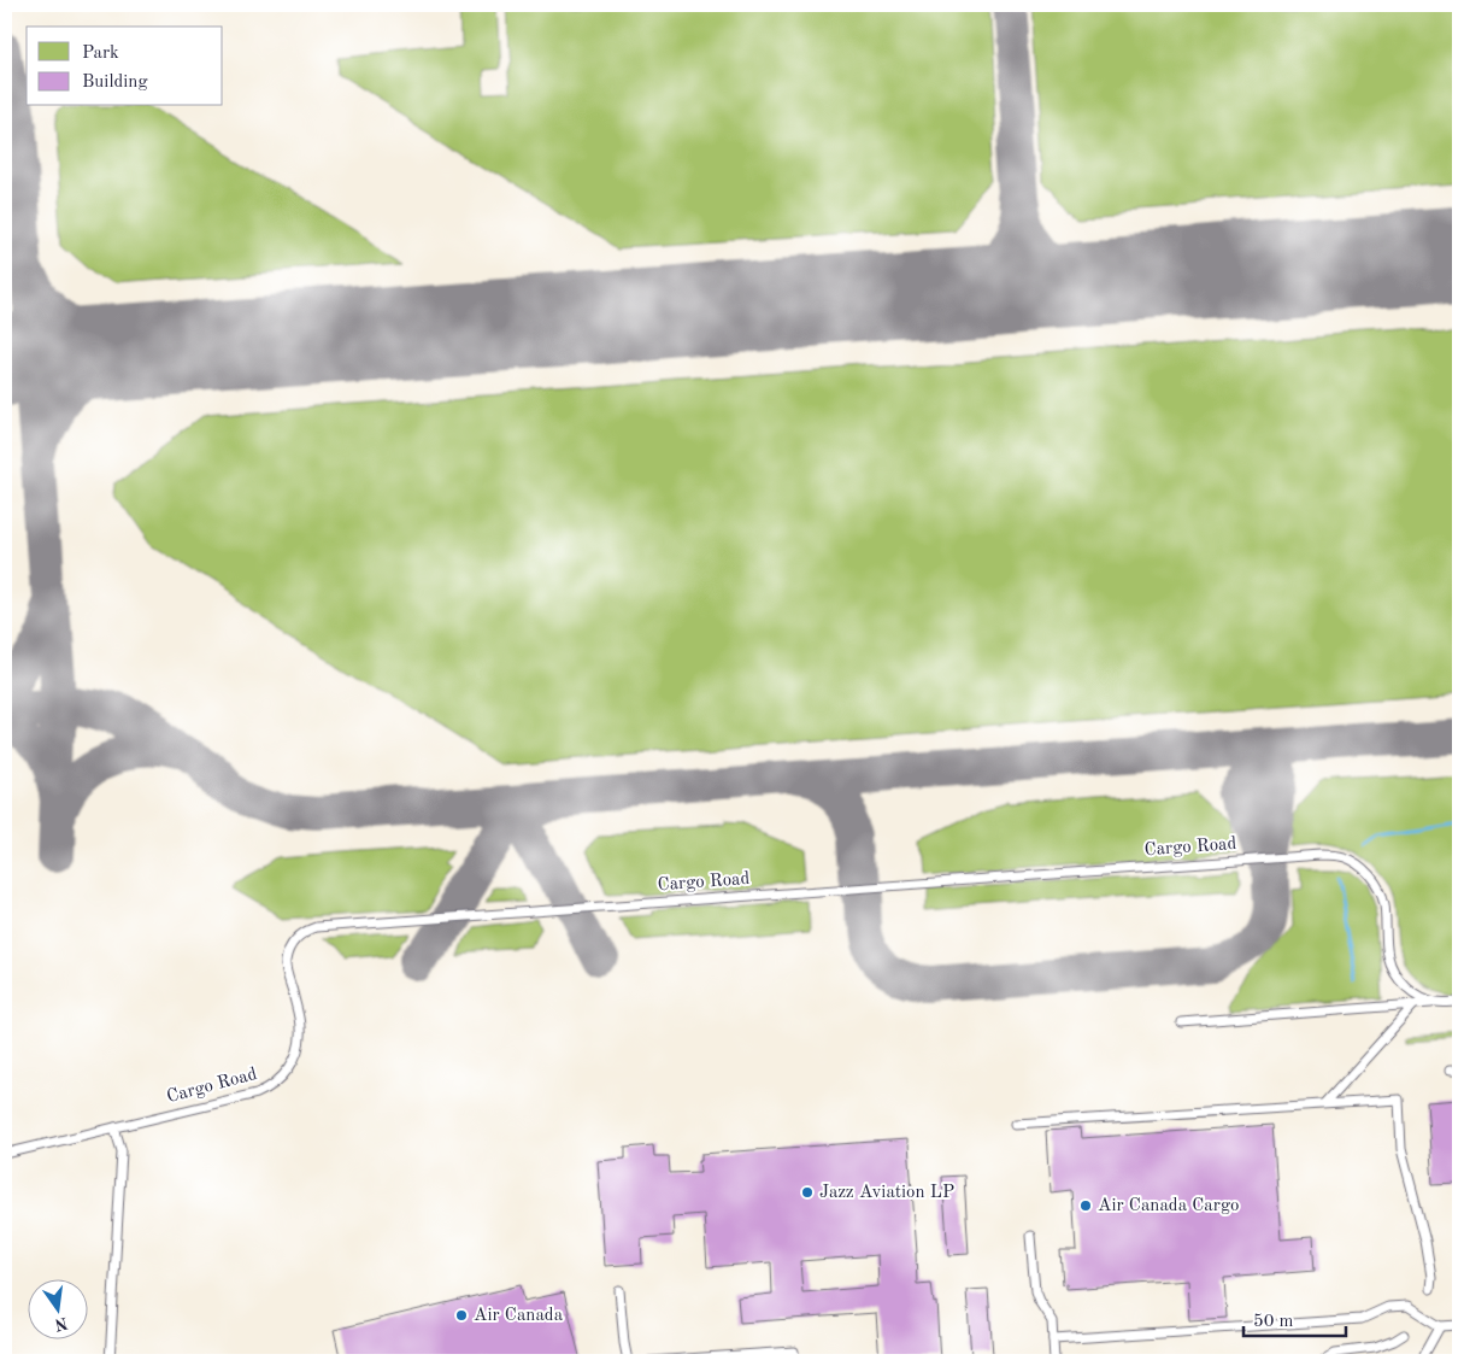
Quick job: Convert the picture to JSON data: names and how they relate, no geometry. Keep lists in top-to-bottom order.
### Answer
{
  "streets": {
    "lane": ["Cargo Road"]
  },
  "places": ["Jazz Aviation LP", "Air Canada Cargo", "Air Canada"],
  "legend": ["Park", "Building"],
  "scale_bar": "50 m",
  "north": "bottom"
}
